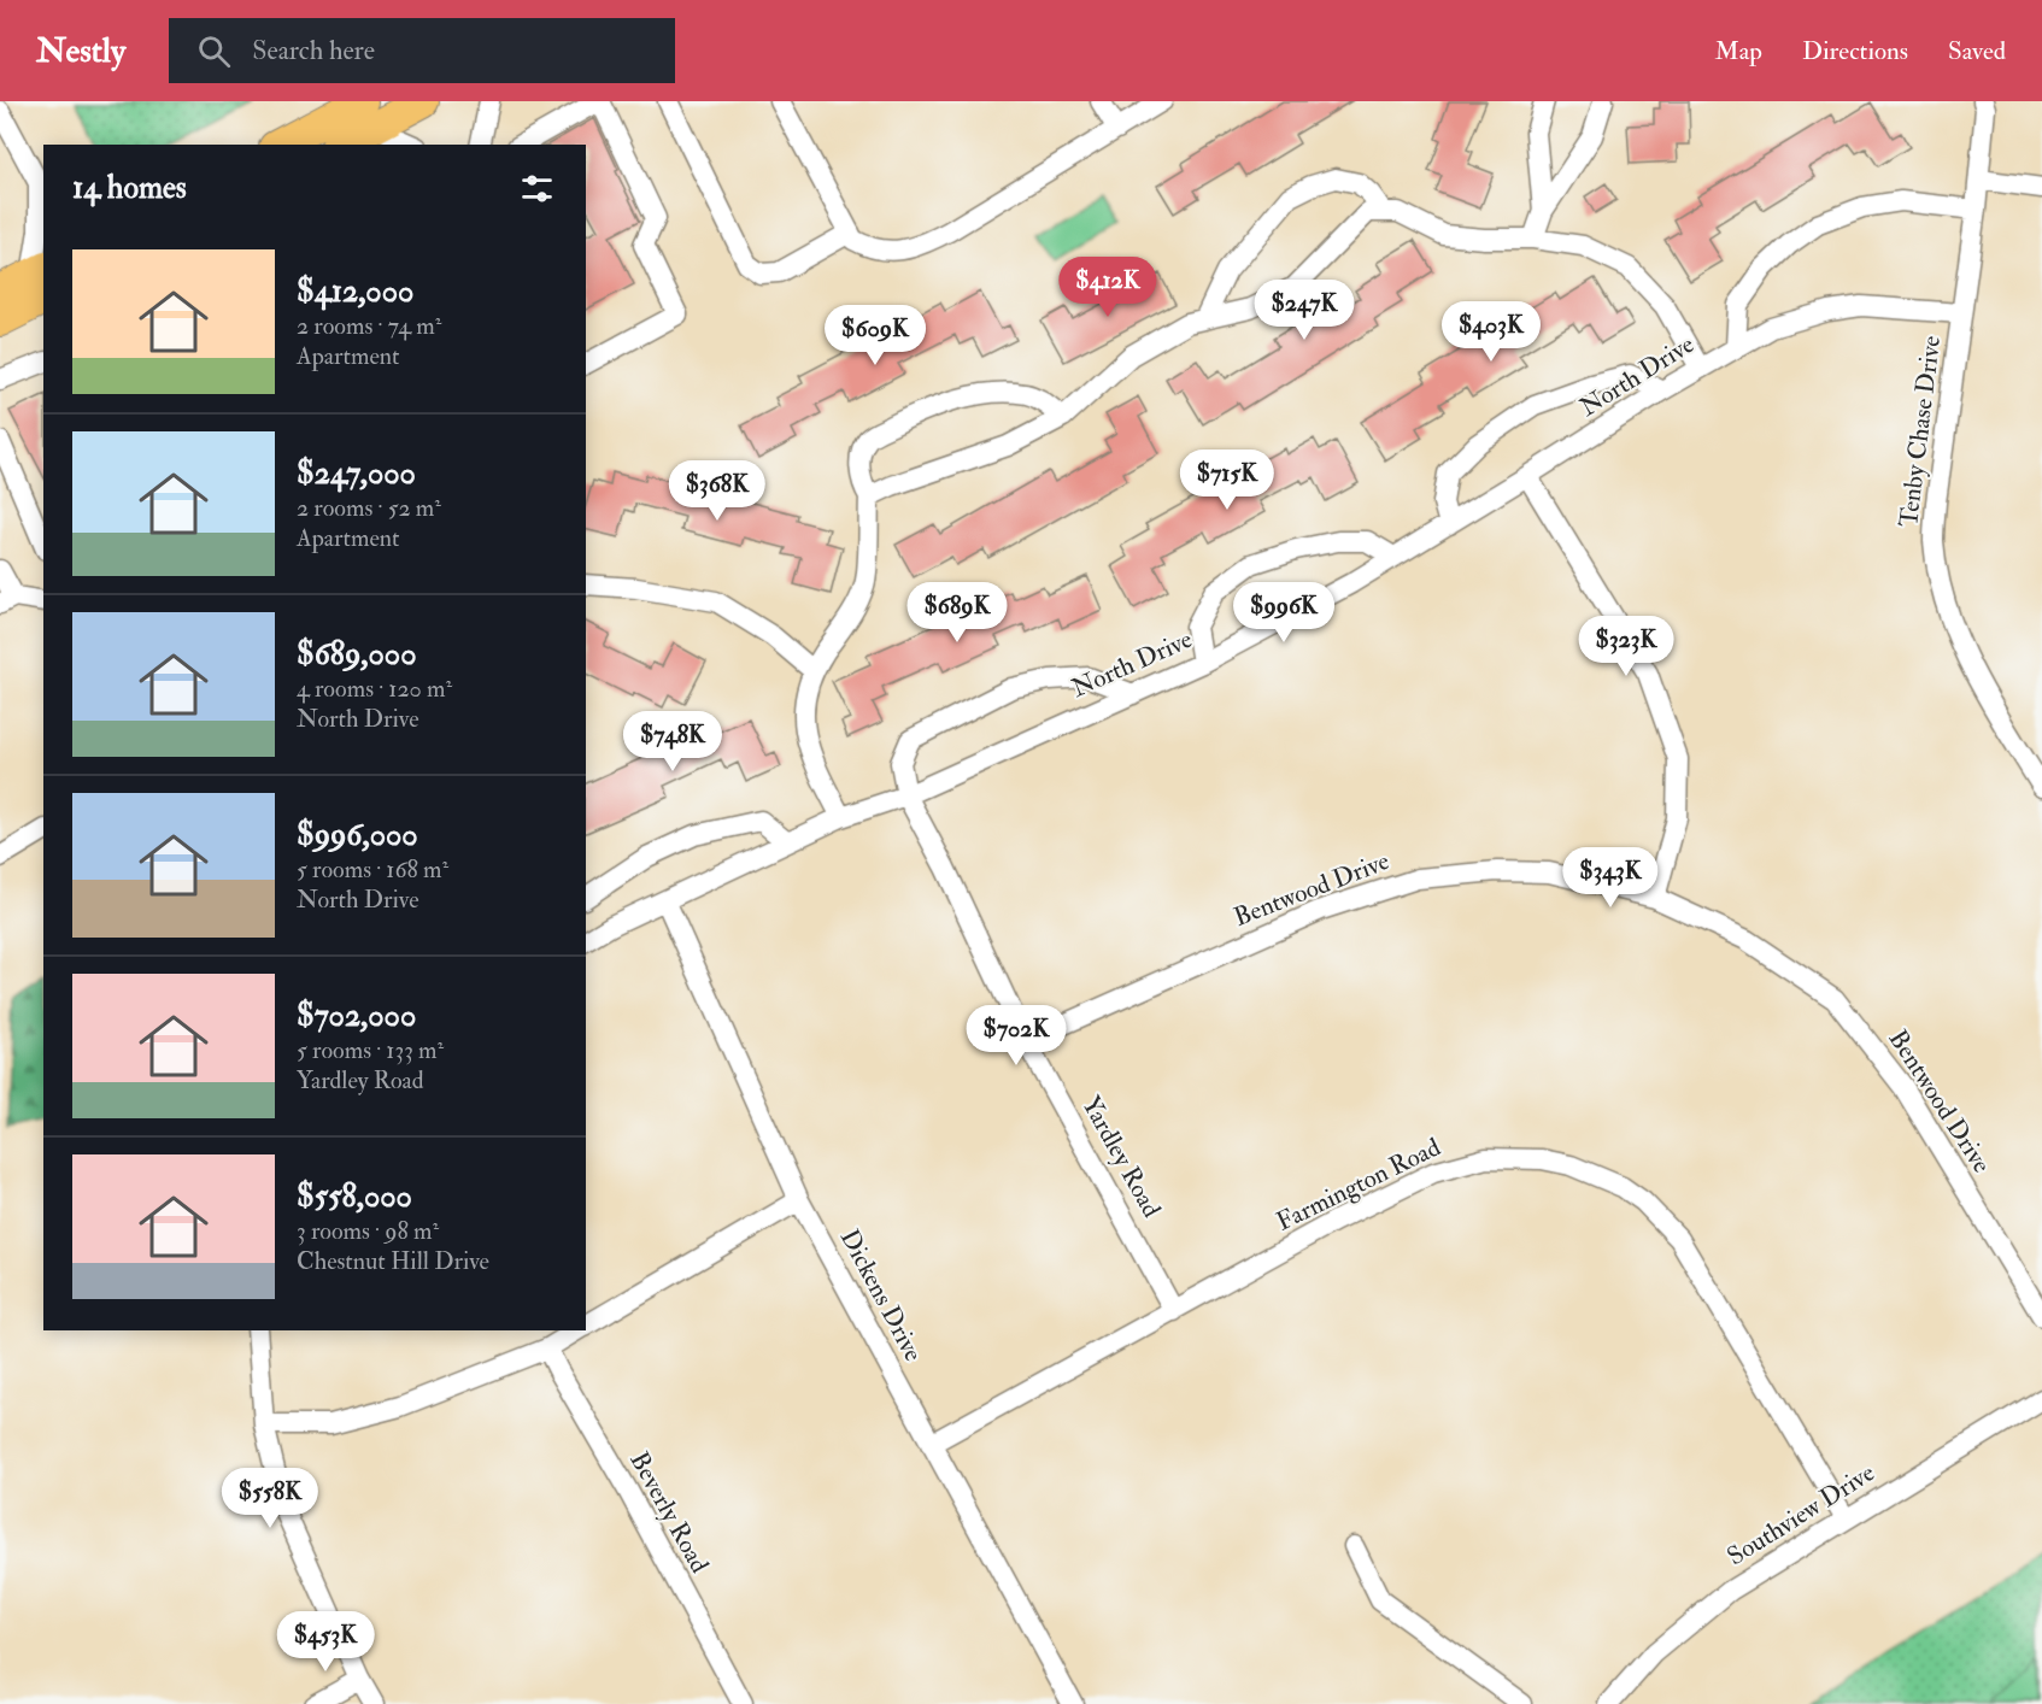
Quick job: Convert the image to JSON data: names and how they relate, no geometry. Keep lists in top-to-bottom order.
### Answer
{
  "streets": {
    "street": [
      "North Drive",
      "Tenby Chase Drive",
      "Bentwood Drive",
      "Yardley Road",
      "Farmington Road",
      "Dickens Drive",
      "Beverly Road",
      "Southview Drive"
    ]
  },
  "crossings": [
    ["North Drive", "Tenby Chase Drive"],
    ["North Drive", "Yardley Road"],
    ["North Drive", "Dickens Drive"],
    ["Bentwood Drive", "Yardley Road"],
    ["Yardley Road", "Farmington Road"],
    ["Farmington Road", "Dickens Drive"],
    ["Farmington Road", "Southview Drive"]
  ],
  "page": {
    "header": "Nestly",
    "search": "Search here",
    "nav": ["Map", "Directions", "Saved"],
    "heading": "14 homes",
    "list": [
      {
        "name": "$412,000",
        "note": "2 rooms · 74 m² · Apartment"
      },
      {
        "name": "$247,000",
        "note": "2 rooms · 52 m² · Apartment"
      },
      {
        "name": "$689,000",
        "note": "4 rooms · 120 m² · North Drive"
      },
      {
        "name": "$996,000",
        "note": "5 rooms · 168 m² · North Drive"
      },
      {
        "name": "$702,000",
        "note": "5 rooms · 133 m² · Yardley Road"
      },
      {
        "name": "$558,000",
        "note": "3 rooms · 98 m² · Chestnut Hill Drive"
      }
    ],
    "price": [
      "$412K",
      "$247K",
      "$403K",
      "$609K",
      "$715K",
      "$368K",
      "$689K",
      "$996K",
      "$323K",
      "$748K",
      "$343K",
      "$702K",
      "$558K",
      "$453K"
    ]
  }
}
